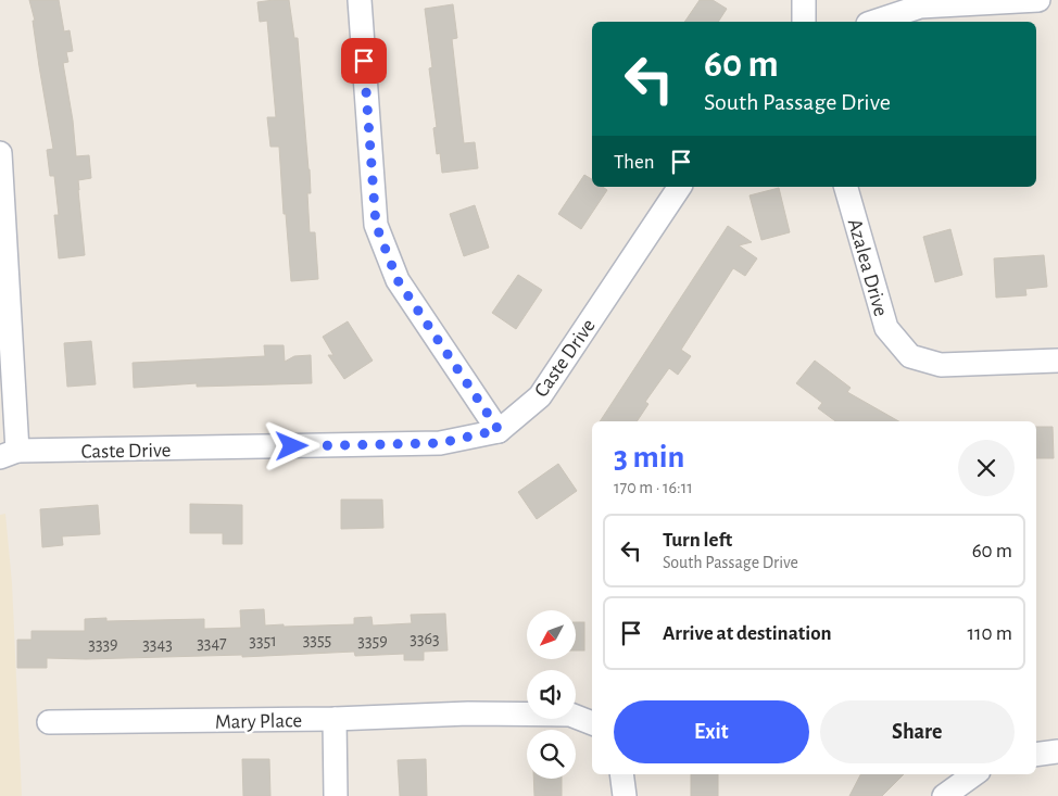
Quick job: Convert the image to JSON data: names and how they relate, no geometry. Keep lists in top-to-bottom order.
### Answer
{
  "streets": {
    "street": ["Azalea Drive", "Caste Drive", "Mary Place"]
  },
  "house_numbers": [
    "3363",
    "3355",
    "3351",
    "3359",
    "3347",
    "3339",
    "3343"
  ],
  "north": "bottom left",
  "page": {
    "turn": ["60 m", "South Passage Drive"],
    "then": "Then",
    "heading": ["3 min", "170 m · 16:11"],
    "list": [
      {
        "name": "Turn left",
        "note": "South Passage Drive",
        "value": "60 m"
      },
      {
        "name": "Arrive at destination",
        "value": "110 m"
      }
    ],
    "buttons": ["Exit", "Share"]
  }
}
